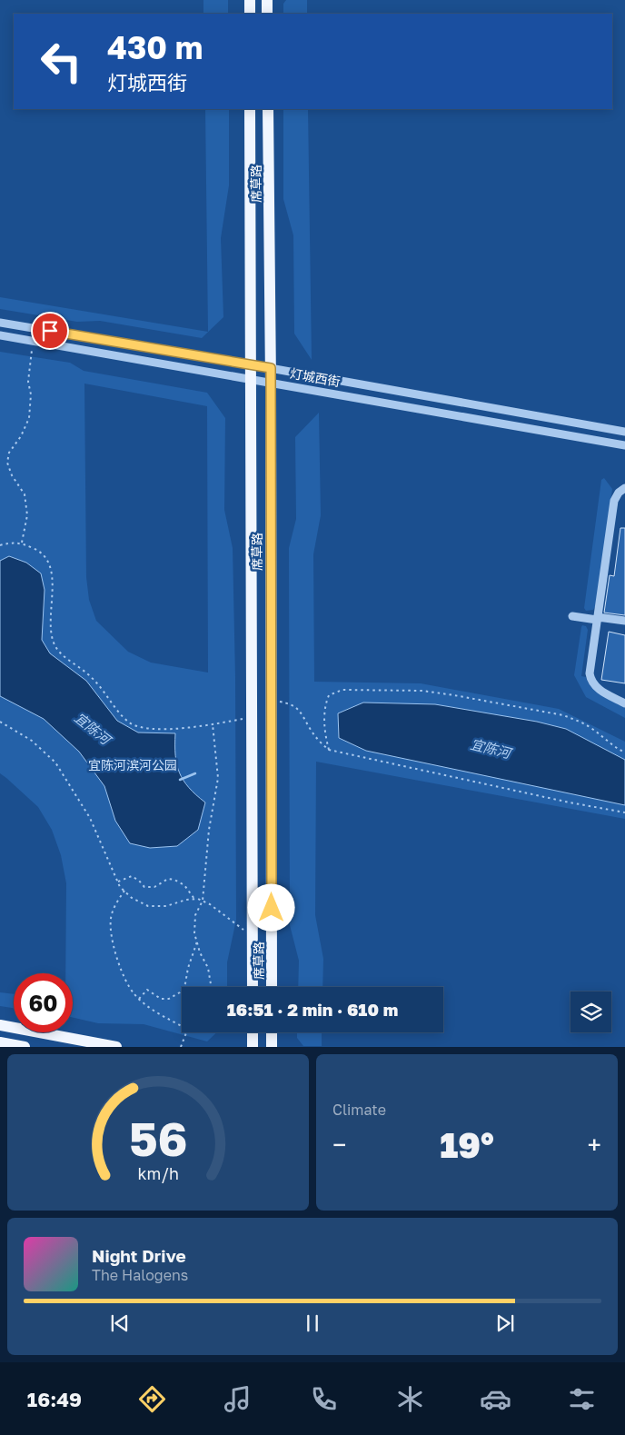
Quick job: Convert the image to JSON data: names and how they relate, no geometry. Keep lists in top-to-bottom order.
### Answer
{
  "streets": {
    "main road": ["席草路"],
    "street": ["灯城西街"]
  },
  "crossings": [
    ["席草路", "灯城西街"]
  ],
  "water": ["宜陈河"],
  "parks": ["宜陈河滨河公园"],
  "page": {
    "turn": ["430 m", "灯城西街"],
    "limit": "60",
    "trip": "16:51 · 2 min · 610 m",
    "tile": "Climate",
    "heat": ["−", "19°", "+"],
    "song": ["Night Drive", "The Halogens"],
    "tabs": "16:49",
    "gauge": ["56", "km/h"]
  }
}
